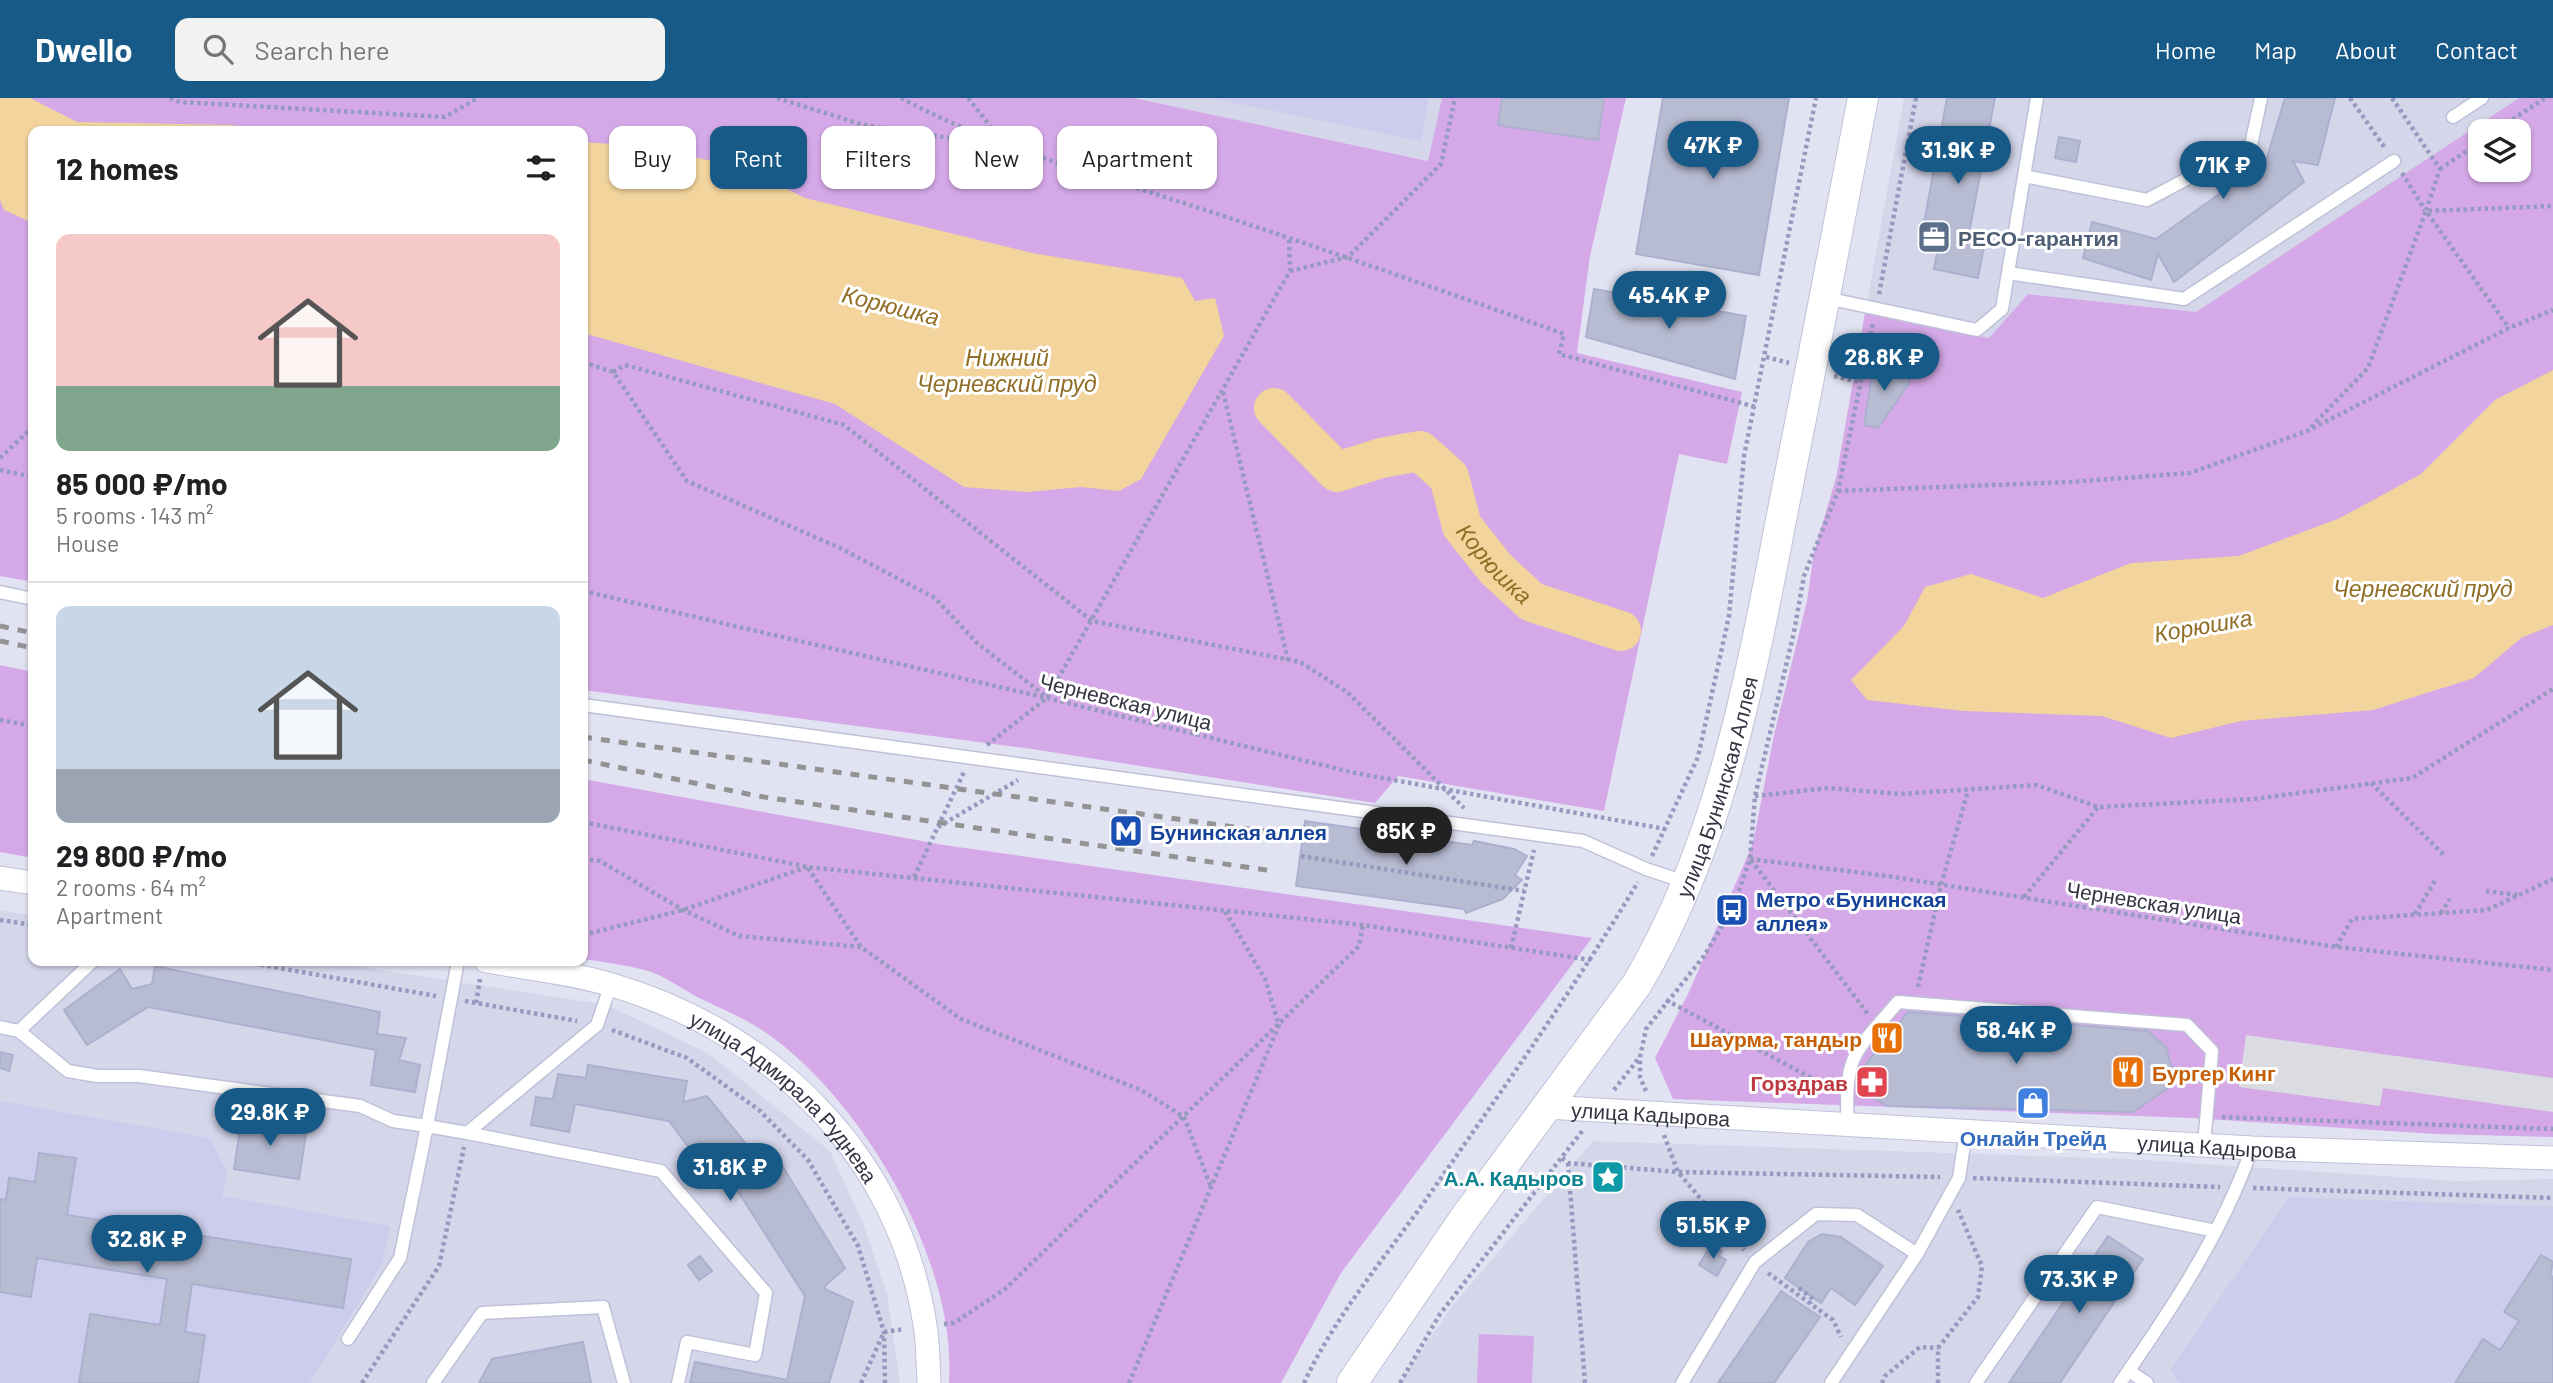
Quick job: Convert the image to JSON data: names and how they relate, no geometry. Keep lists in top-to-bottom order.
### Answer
{
  "streets": {
    "street": ["улица Бунинская Аллея", "улица Адмирала Руднева", "улица Кадырова"],
    "path": ["Черневская улица"]
  },
  "crossings": [
    ["улица Бунинская Аллея", "улица Кадырова"]
  ],
  "water": ["Корюшка", "Нижний Черневский пруд", "Черневский пруд"],
  "places": {
    "office": ["РЕСО-гарантия"],
    "metro station": ["Бунинская аллея"],
    "bus stop": ["Метро «Бунинская аллея»"],
    "restaurant": ["Шаурма, тандыр", "Бургер Кинг"],
    "pharmacy": ["Горздрав"],
    "shop": ["Онлайн Трейд"],
    "place": ["А.А. Кадыров"]
  },
  "page": {
    "header": "Dwello",
    "search": "Search here",
    "nav": [
      "Home",
      "Map",
      "About",
      "Contact"
    ],
    "price": [
      "47K ₽",
      "31.9K ₽",
      "71K ₽",
      "45.4K ₽",
      "28.8K ₽",
      "85K ₽",
      "58.4K ₽",
      "29.8K ₽",
      "31.8K ₽",
      "51.5K ₽",
      "32.8K ₽",
      "73.3K ₽"
    ],
    "chip": [
      "Buy",
      "Rent",
      "Filters",
      "New",
      "Apartment"
    ],
    "heading": "12 homes",
    "list": [
      {
        "name": "85 000 ₽/mo",
        "note": "5 rooms · 143 m² · House"
      },
      {
        "name": "29 800 ₽/mo",
        "note": "2 rooms · 64 m² · Apartment"
      }
    ]
  }
}
